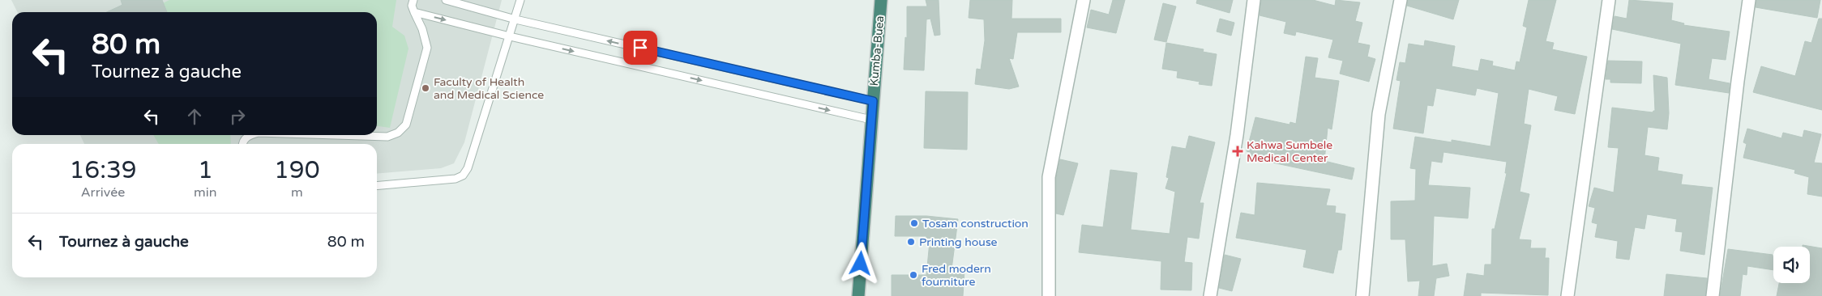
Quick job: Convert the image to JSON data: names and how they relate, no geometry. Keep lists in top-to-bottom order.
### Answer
{
  "streets": {
    "highway": ["Kumba-Buea"]
  },
  "places": {
    "other": [
      "Faculty of Health and Medical Science",
      "Tosam construction",
      "Printing house",
      "Fred modern fourniture"
    ],
    "health": ["Kahwa Sumbele Medical Center"]
  },
  "page": {
    "turn": ["80 m", "Tournez à gauche"],
    "eta": [
      "16:39",
      "Arrivée",
      "1",
      "min",
      "190",
      "m"
    ],
    "list": [
      {
        "name": "Tournez à gauche",
        "value": "80 m"
      }
    ]
  }
}
